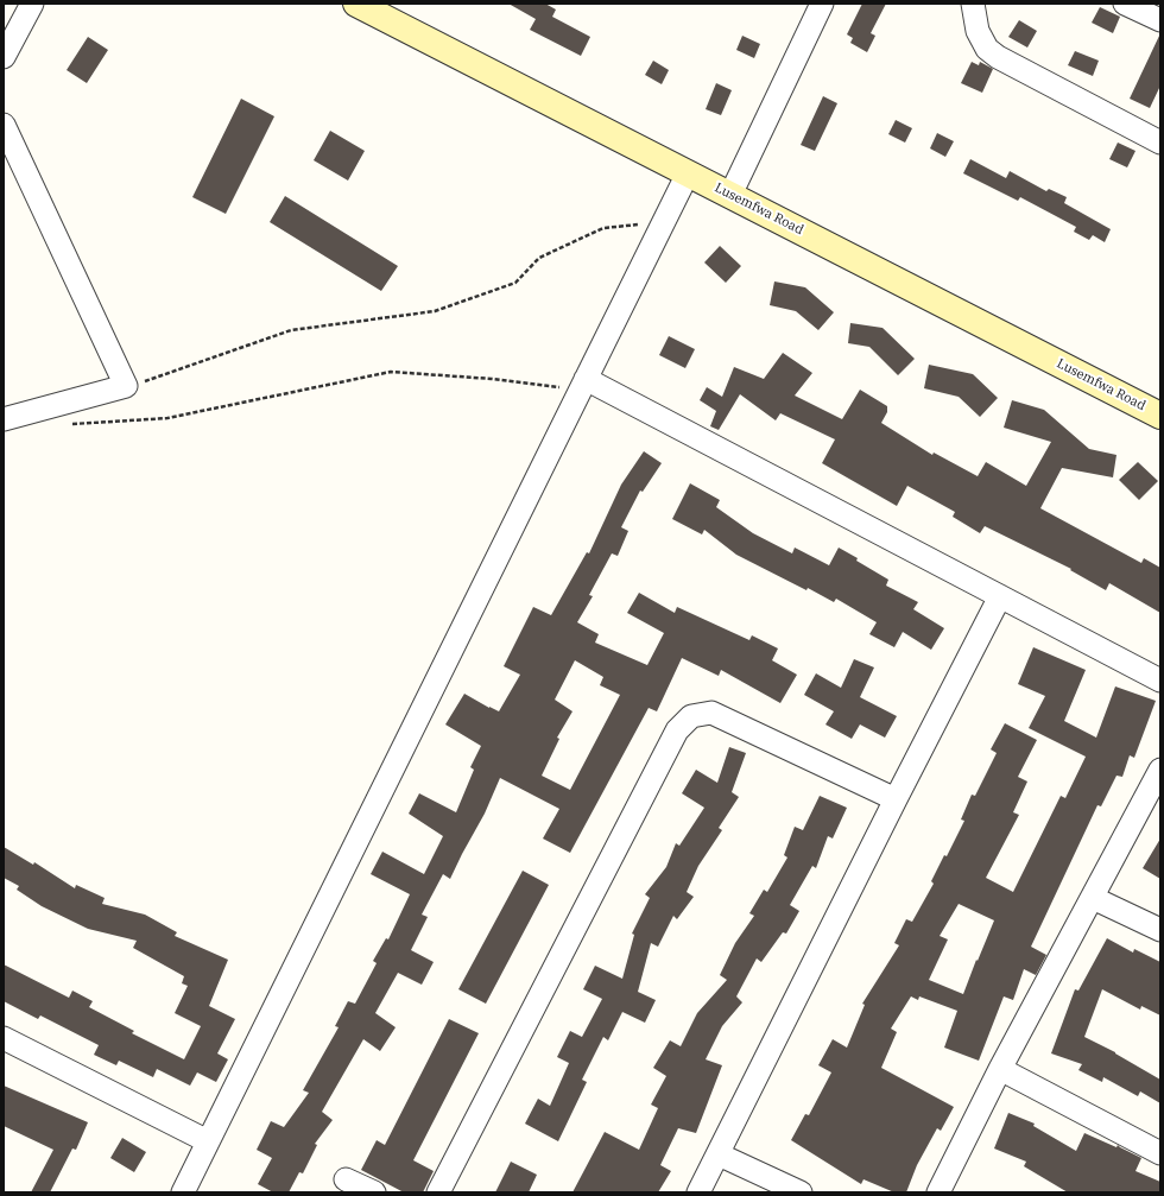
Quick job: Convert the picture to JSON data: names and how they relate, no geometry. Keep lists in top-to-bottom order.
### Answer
{
  "streets": {
    "street": ["Lusemfwa Road"]
  }
}
